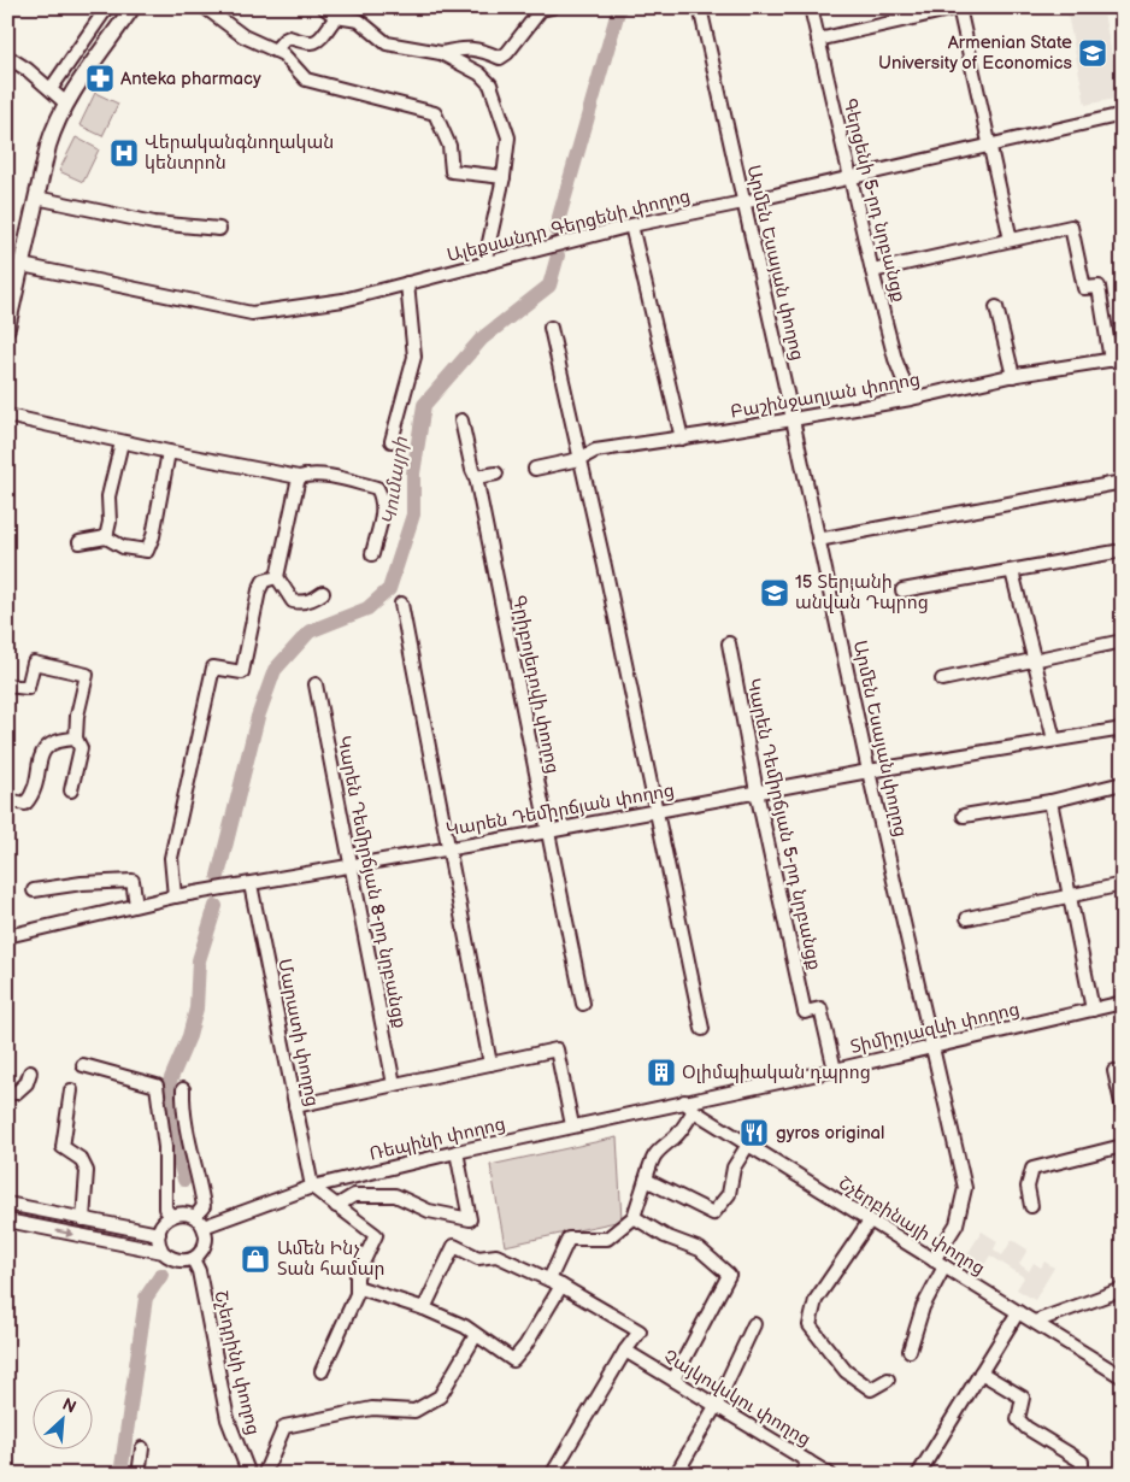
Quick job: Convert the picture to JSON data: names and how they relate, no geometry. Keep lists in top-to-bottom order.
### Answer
{
  "streets": {
    "street": [
      "Գերցենի 5-րդ նրբանցք",
      "Ալեքսանդր Գերցենի փողոց",
      "Արմեն Եսայան փողոց",
      "Բաշինջաղյան փողոց",
      "Գրիբոյեդովի փողոց",
      "Կարեն Դեմիրճյան փողոց",
      "Կարեն Դեմիրճյան 5-րդ նրբանցք",
      "Կարեն Դեմիրճյան 8-րդ նրբանցք",
      "Տիմիրյազևի փողոց",
      "Մարատի փողոց",
      "Ռեպինի փողոց",
      "Շչերբինայի փողոց",
      "Շչեդրինի փողոց",
      "Չայկովսկու փողոց"
    ]
  },
  "crossings": [
    ["Գերցենի 5-րդ նրբանցք", "Ալեքսանդր Գերցենի փողոց"],
    ["Գերցենի 5-րդ նրբանցք", "Բաշինջաղյան փողոց"],
    ["Ալեքսանդր Գերցենի փողոց", "Արմեն Եսայան փողոց"],
    ["Արմեն Եսայան փողոց", "Բաշինջաղյան փողոց"],
    ["Արմեն Եսայան փողոց", "Կարեն Դեմիրճյան փողոց"],
    ["Արմեն Եսայան փողոց", "Տիմիրյազևի փողոց"],
    ["Արմեն Եսայան փողոց", "Շչերբինայի փողոց"],
    ["Գրիբոյեդովի փողոց", "Կարեն Դեմիրճյան փողոց"],
    ["Կարեն Դեմիրճյան փողոց", "Կարեն Դեմիրճյան 5-րդ նրբանցք"],
    ["Կարեն Դեմիրճյան փողոց", "Կարեն Դեմիրճյան 8-րդ նրբանցք"],
    ["Կարեն Դեմիրճյան փողոց", "Մարատի փողոց"],
    ["Կարեն Դեմիրճյան 5-րդ նրբանցք", "Տիմիրյազևի փողոց"],
    ["Տիմիրյազևի փողոց", "Ռեպինի փողոց"],
    ["Տիմիրյազևի փողոց", "Շչերբինայի փողոց"],
    ["Մարատի փողոց", "Ռեպինի փողոց"],
    ["Ռեպինի փողոց", "Շչերբինայի փողոց"],
    ["Ռեպինի փողոց", "Շչեդրինի փողոց"]
  ],
  "water": ["Կումայրի"],
  "places": {
    "school or university": ["Armenian State University of Economics", "15 Տերյանի անվան Դպրոց"],
    "pharmacy": ["Anteka pharmacy"],
    "hospital": ["Վերականգնողական կենտրոն"],
    "building": ["Օլիմպիական դպրոց"],
    "restaurant": ["gyros original"],
    "shop": ["Ամեն Ինչ Տան համար"]
  },
  "north": "top right"
}
